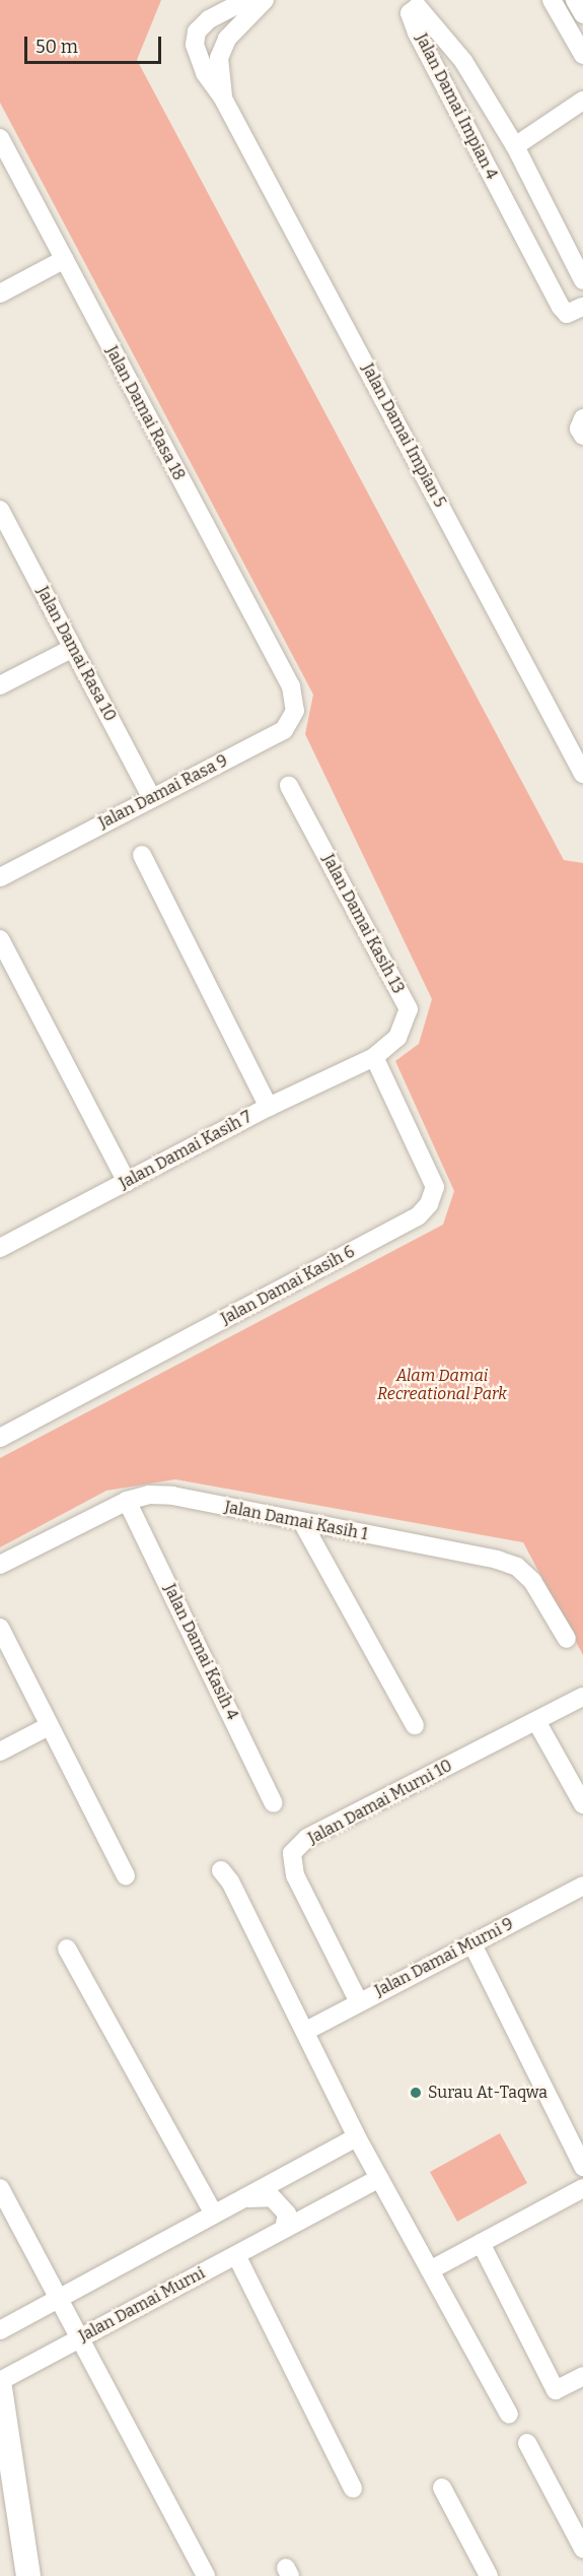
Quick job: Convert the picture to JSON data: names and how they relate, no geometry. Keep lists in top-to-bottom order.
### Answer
{
  "streets": {
    "street": [
      "Jalan Damai Impian 4",
      "Jalan Damai Rasa 18",
      "Jalan Damai Impian 5",
      "Jalan Damai Rasa 10",
      "Jalan Damai Rasa 9",
      "Jalan Damai Kasih 13",
      "Jalan Damai Kasih 7",
      "Jalan Damai Kasih 6",
      "Jalan Damai Kasih 1",
      "Jalan Damai Kasih 4",
      "Jalan Damai Murni 10",
      "Jalan Damai Murni 9",
      "Jalan Damai Murni"
    ]
  },
  "crossings": [
    ["Jalan Damai Rasa 18", "Jalan Damai Rasa 9"],
    ["Jalan Damai Rasa 10", "Jalan Damai Rasa 9"],
    ["Jalan Damai Kasih 13", "Jalan Damai Kasih 7"],
    ["Jalan Damai Kasih 13", "Jalan Damai Kasih 6"],
    ["Jalan Damai Kasih 7", "Jalan Damai Kasih 6"],
    ["Jalan Damai Kasih 1", "Jalan Damai Kasih 4"],
    ["Jalan Damai Murni 10", "Jalan Damai Murni 9"]
  ],
  "parks": ["Alam Damai Recreational Park"],
  "places": ["Surau At-Taqwa"],
  "scale_bar": "50 m"
}
